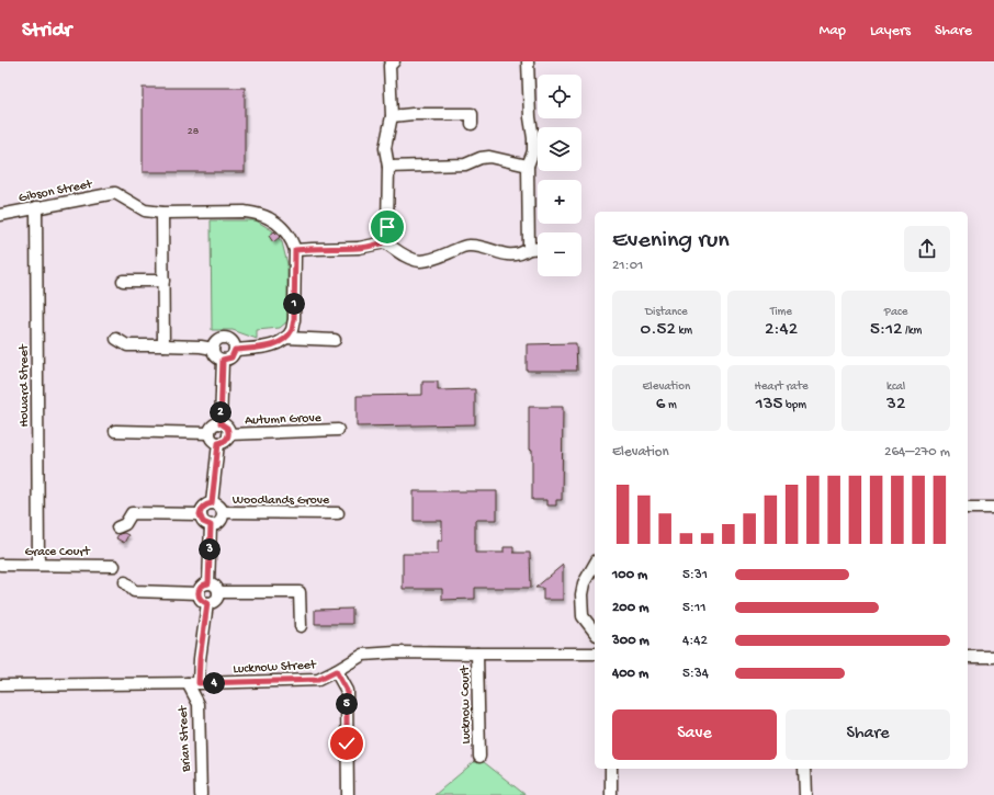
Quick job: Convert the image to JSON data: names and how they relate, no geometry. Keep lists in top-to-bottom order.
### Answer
{
  "streets": {
    "street": [
      "Gibson Street",
      "Howard Street",
      "Autumn Grove",
      "Woodlands Grove",
      "Grace Court",
      "Lucknow Street",
      "Lucknow Court",
      "Brian Street"
    ]
  },
  "crossings": [
    ["Gibson Street", "Howard Street"],
    ["Howard Street", "Grace Court"],
    ["Lucknow Street", "Lucknow Court"],
    ["Lucknow Street", "Brian Street"]
  ],
  "house_numbers": ["28"],
  "page": {
    "header": "Stridr",
    "nav": ["Map", "Layers", "Share"],
    "map_buttons": ["+", "−"],
    "heading": ["Evening run", "21:01"],
    "stats": [
      ["Distance", "0.52 km"],
      ["Time", "2:42"],
      ["Pace", "5:12 /km"],
      ["Elevation", "6 m"],
      ["Heart rate", "135 bpm"],
      ["kcal", "32"]
    ],
    "pins": [
      "1",
      "2",
      "3",
      "4",
      "5"
    ],
    "chart": ["Elevation", "264–270 m"],
    "list": [
      {
        "name": "100 m",
        "note": "5:31"
      },
      {
        "name": "200 m",
        "note": "5:11"
      },
      {
        "name": "300 m",
        "note": "4:42"
      },
      {
        "name": "400 m",
        "note": "5:34"
      }
    ],
    "buttons": ["Save", "Share"]
  }
}
